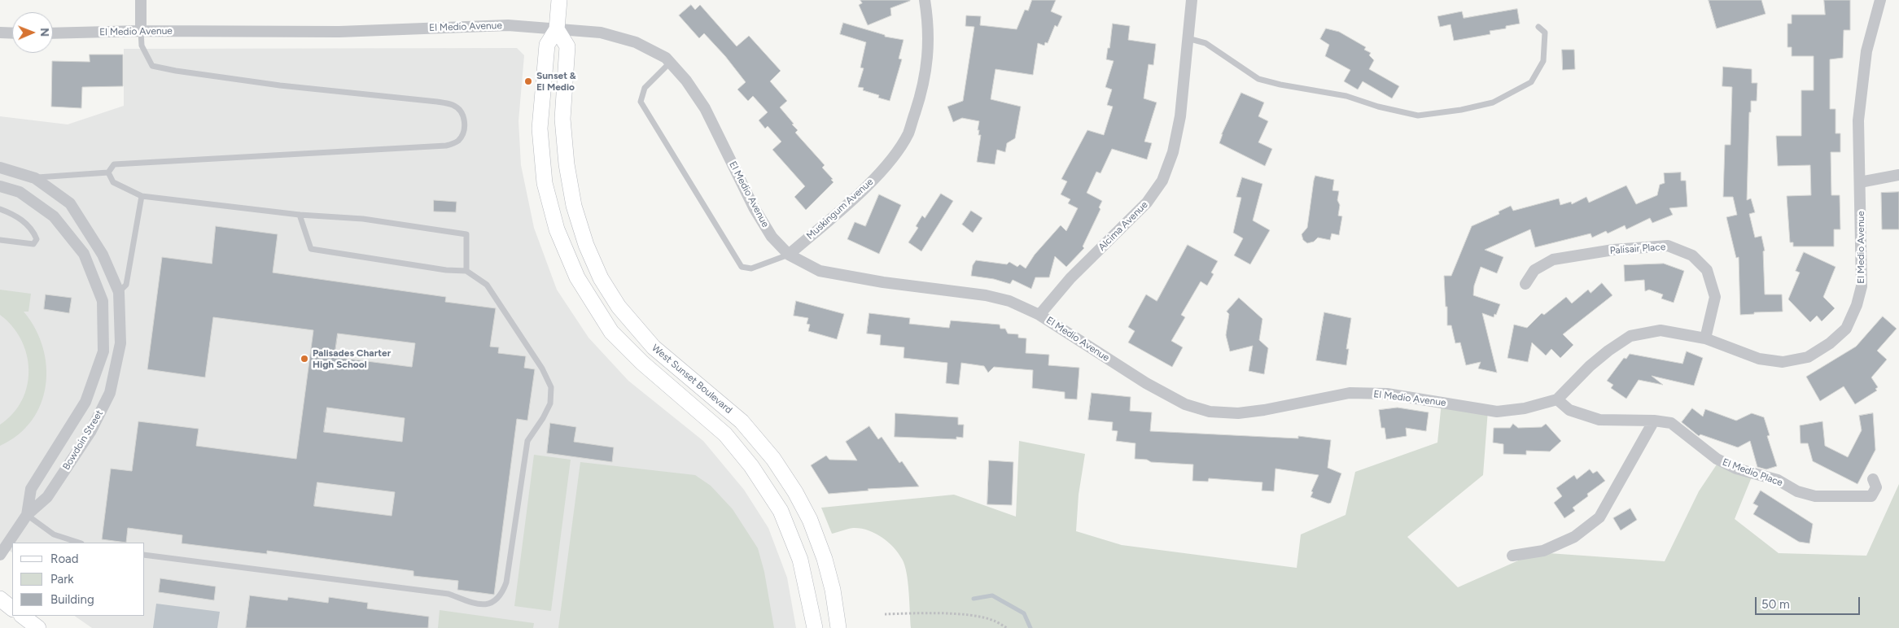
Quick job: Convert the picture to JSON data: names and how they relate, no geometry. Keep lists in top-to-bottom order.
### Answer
{
  "streets": {
    "main road": ["West Sunset Boulevard"],
    "street": [
      "El Medio Avenue",
      "Muskingum Avenue",
      "Alcima Avenue",
      "Palisair Place",
      "Bowdoin Street",
      "El Medio Place"
    ]
  },
  "crossings": [
    ["El Medio Avenue", "Muskingum Avenue"],
    ["El Medio Avenue", "Alcima Avenue"],
    ["El Medio Avenue", "Palisair Place"],
    ["El Medio Avenue", "West Sunset Boulevard"],
    ["El Medio Avenue", "El Medio Place"]
  ],
  "places": ["Sunset & El Medio", "Palisades Charter High School"],
  "legend": ["Road", "Park", "Building"],
  "scale_bar": "50 m",
  "north": "right"
}
